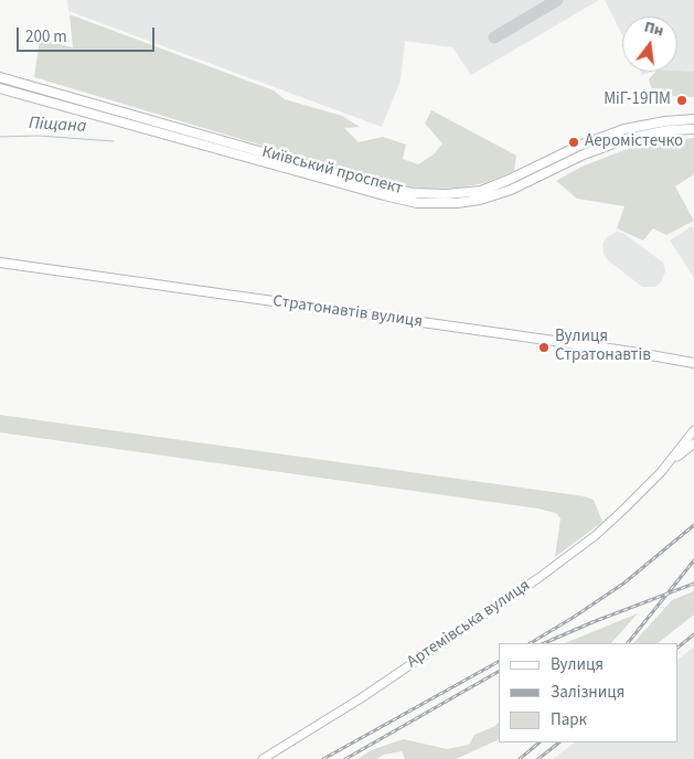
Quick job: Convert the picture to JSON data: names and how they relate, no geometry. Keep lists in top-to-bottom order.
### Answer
{
  "streets": {
    "main road": ["Київський проспект", "Стратонавтів вулиця", "Артемівська вулиця"]
  },
  "water": ["Піщана"],
  "places": ["МіГ-19ПМ", "Аеромістечко", "Вулиця Стратонавтів"],
  "legend": ["Вулиця", "Залізниця", "Парк"],
  "scale_bar": "200 m",
  "north": "top"
}
